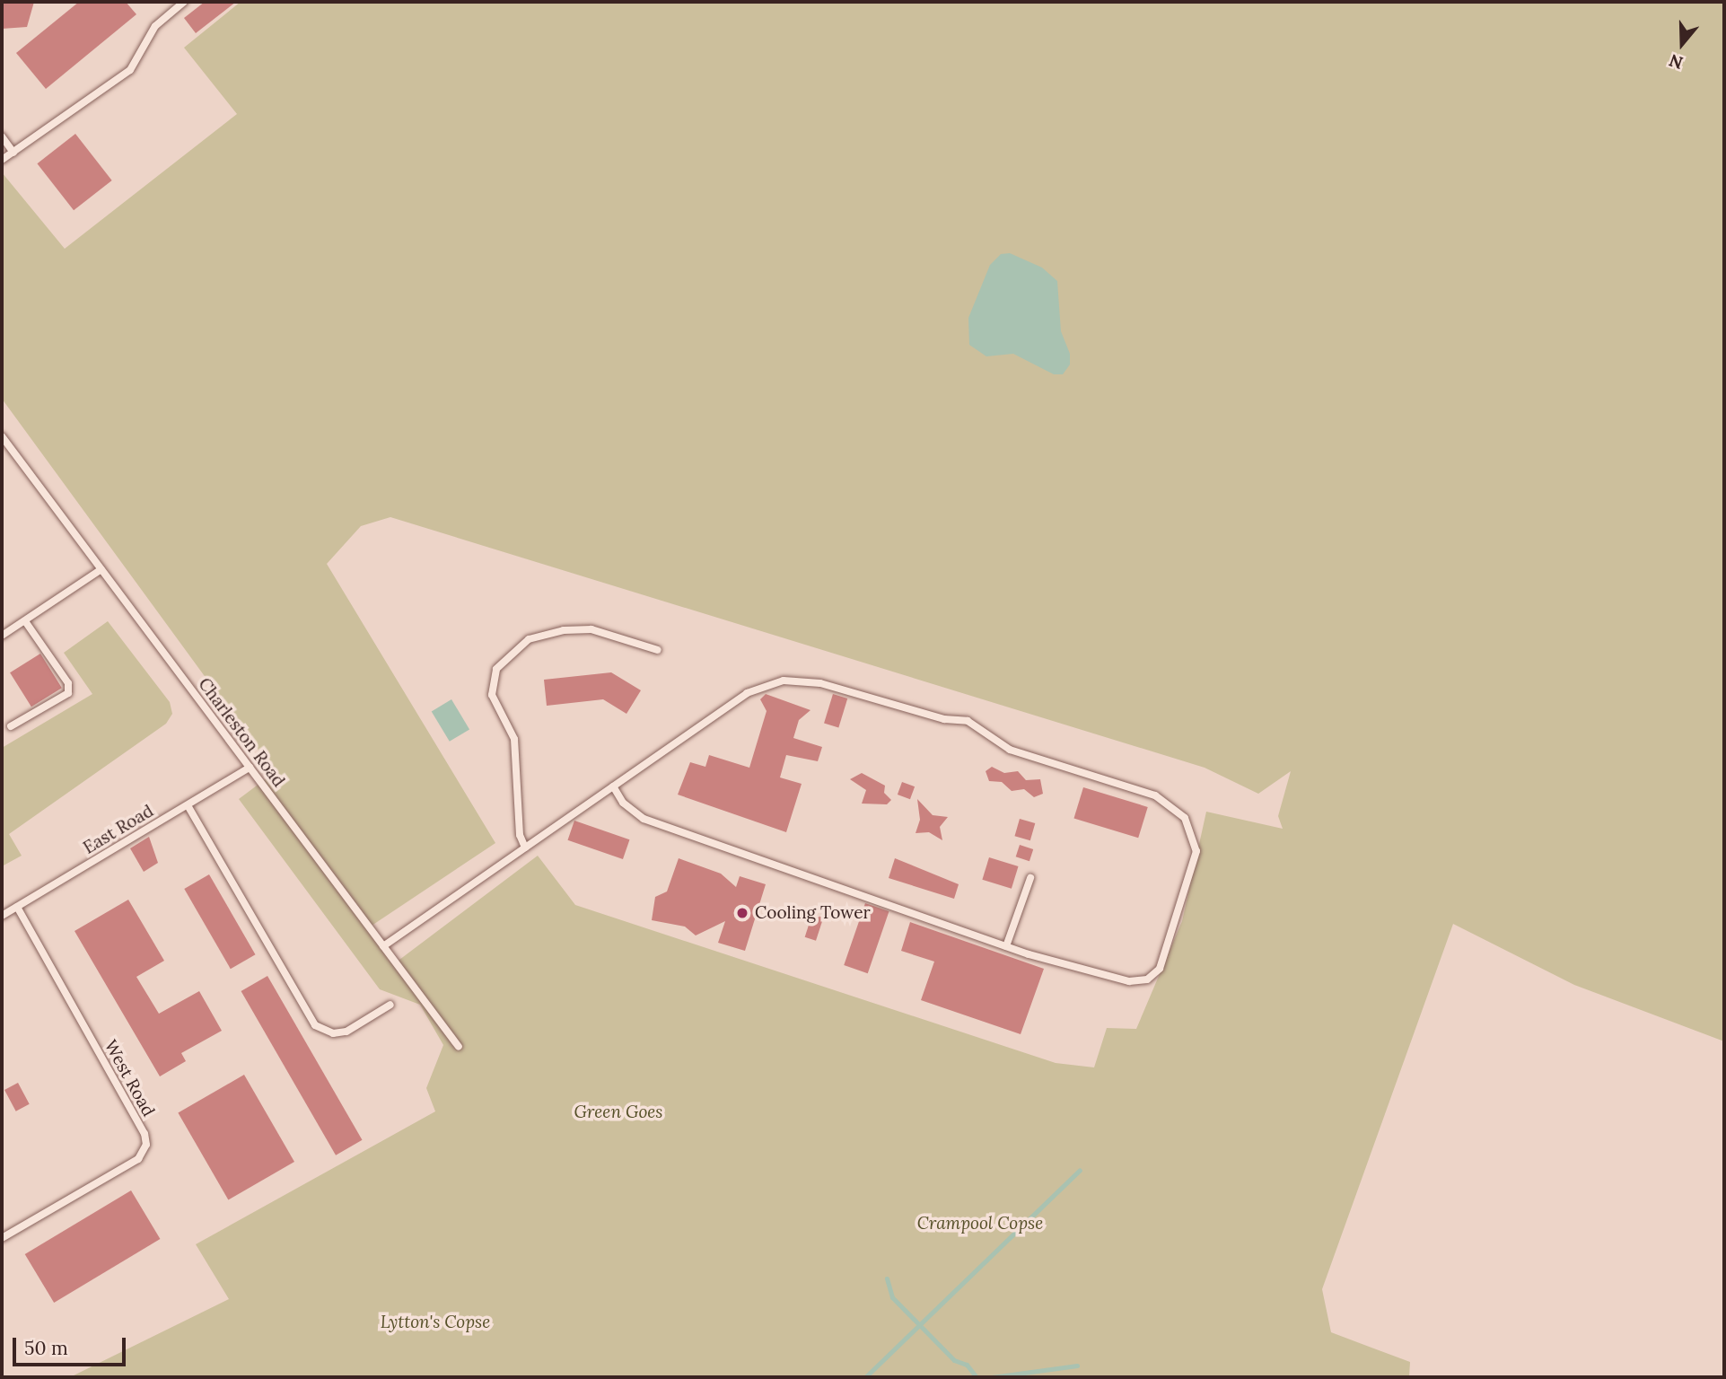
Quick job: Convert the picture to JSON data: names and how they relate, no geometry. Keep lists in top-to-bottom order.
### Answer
{
  "streets": {
    "lane": ["Charleston Road", "East Road", "West Road"]
  },
  "crossings": [
    ["Charleston Road", "East Road"],
    ["East Road", "West Road"]
  ],
  "parks": ["Green Goes", "Crampool Copse", "Lytton's Copse"],
  "places": ["Cooling Tower"],
  "scale_bar": "50 m",
  "north": "bottom"
}
